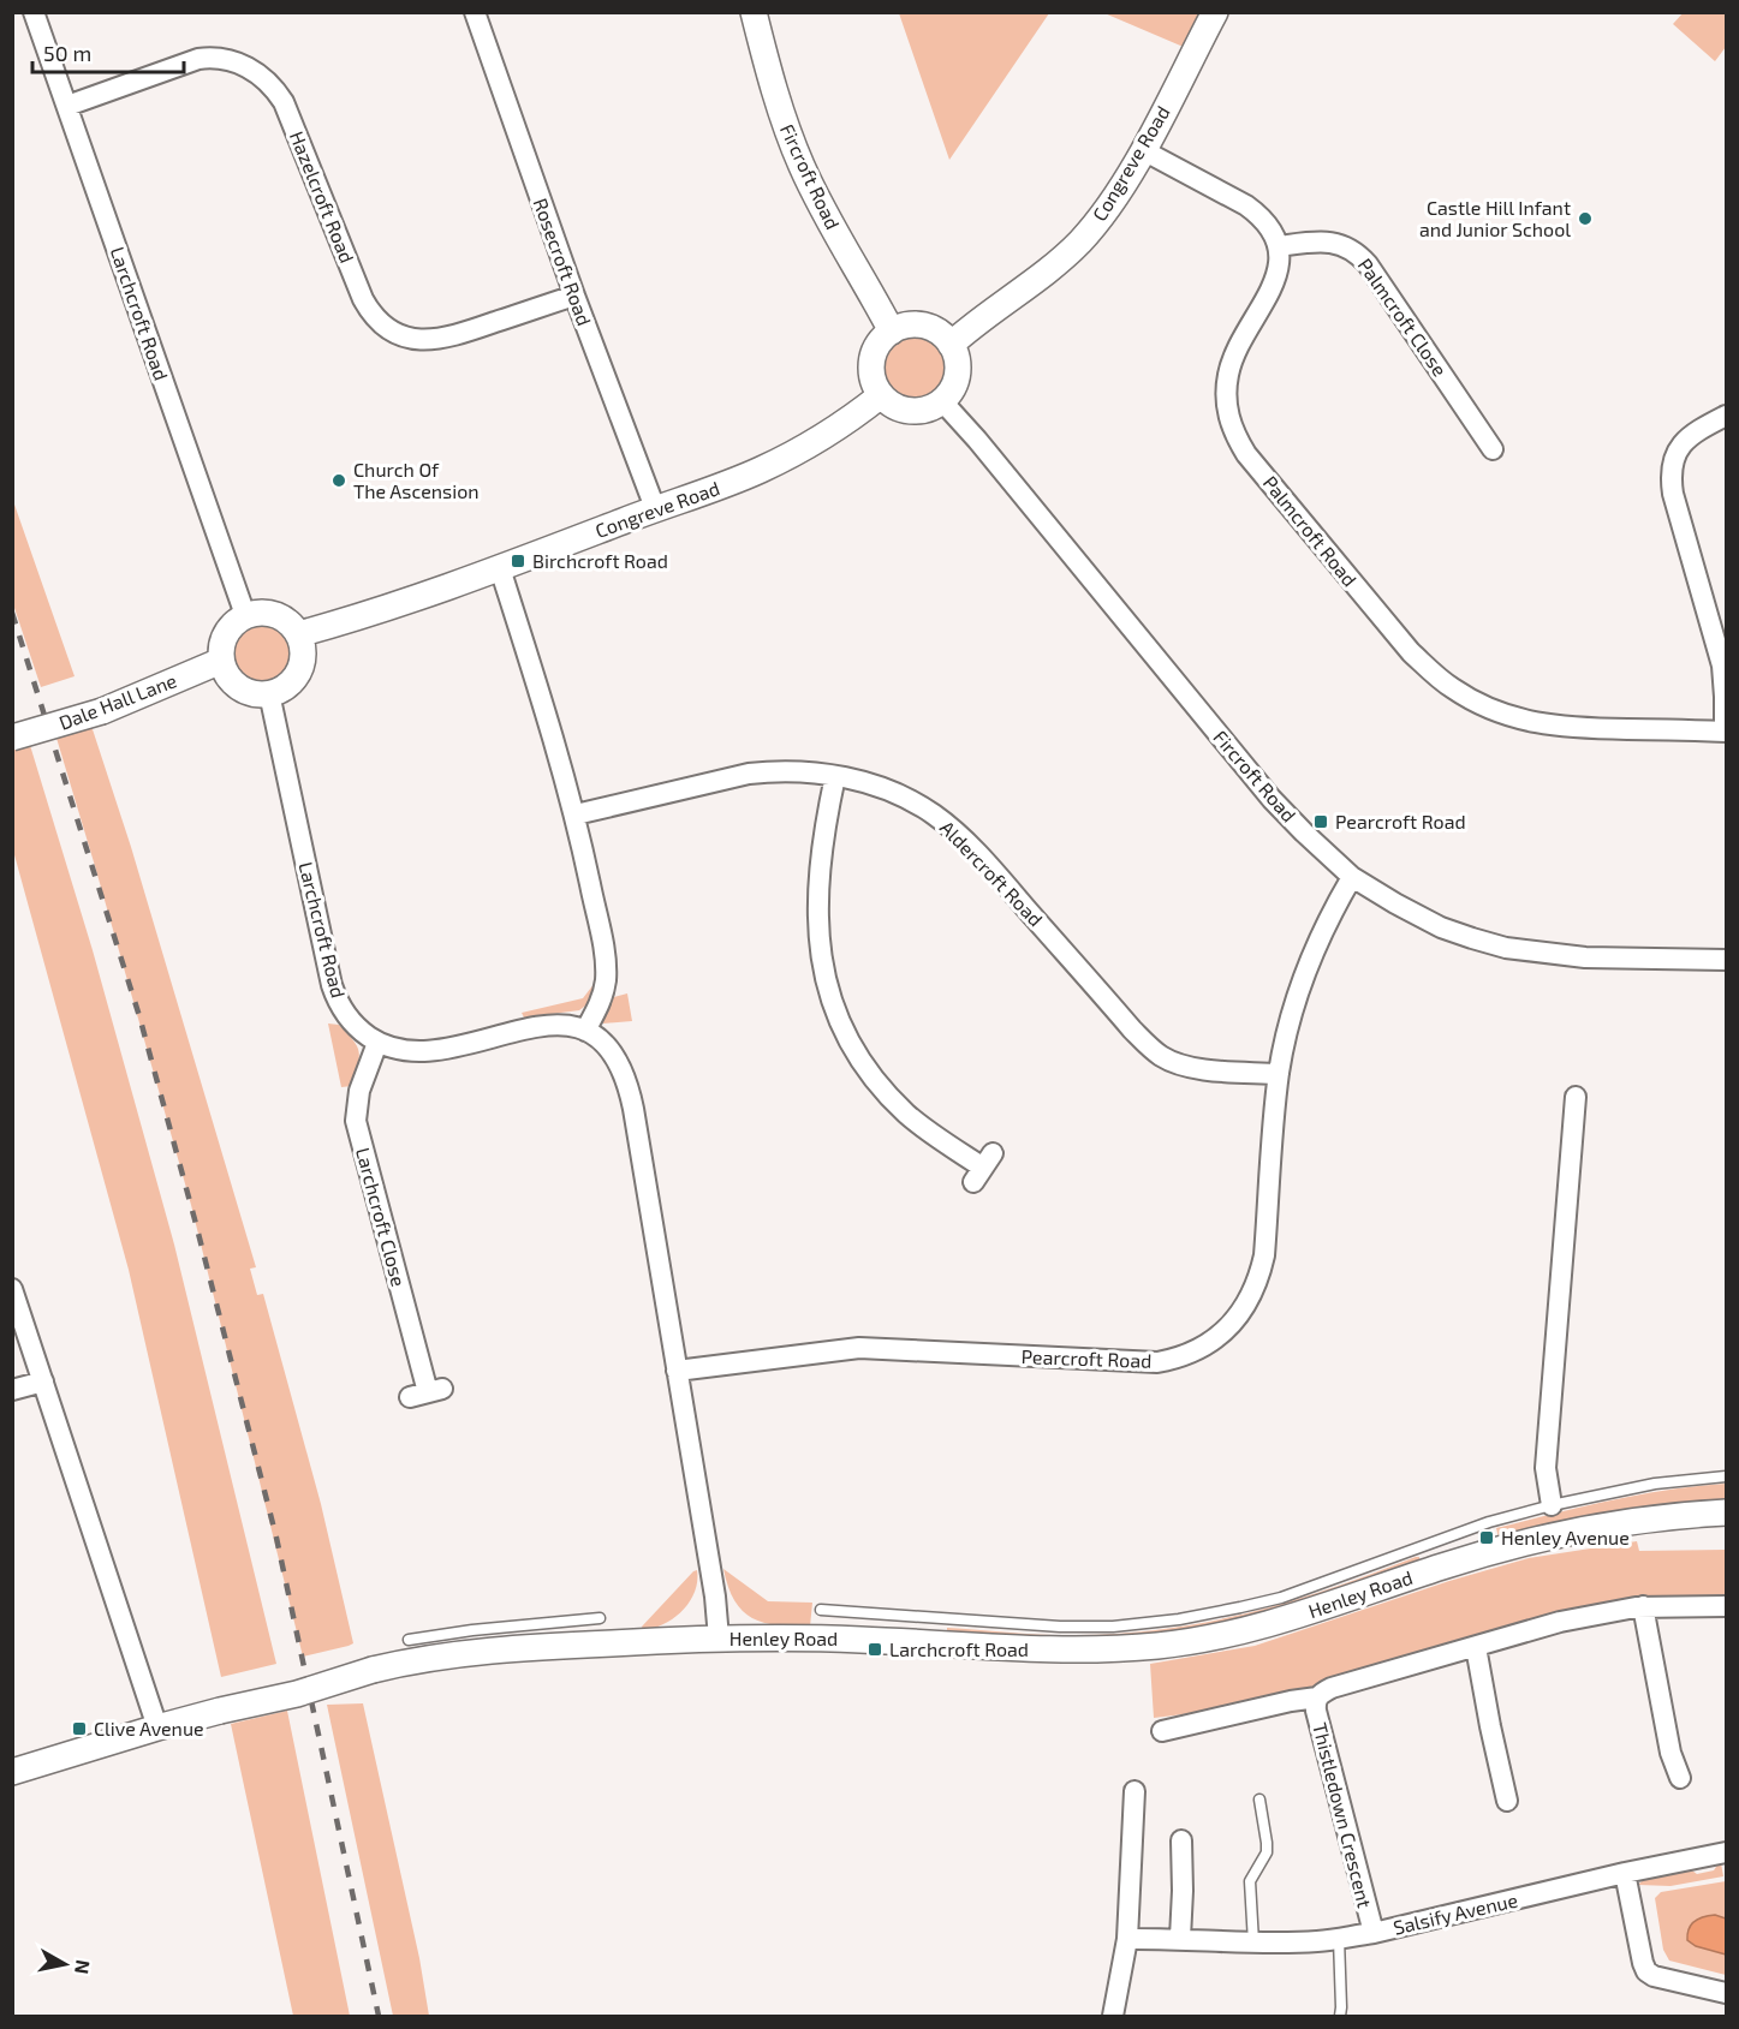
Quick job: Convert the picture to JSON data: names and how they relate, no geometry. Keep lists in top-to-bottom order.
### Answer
{
  "streets": {
    "street": [
      "Congreve Road",
      "Fircroft Road",
      "Hazelcroft Road",
      "Rosecroft Road",
      "Larchcroft Road",
      "Palmcroft Close",
      "Palmcroft Road",
      "Dale Hall Lane",
      "Aldercroft Road",
      "Larchcroft Close",
      "Pearcroft Road",
      "Henley Road",
      "Thistledown Crescent",
      "Salsify Avenue"
    ]
  },
  "crossings": [
    ["Congreve Road", "Fircroft Road"],
    ["Congreve Road", "Rosecroft Road"],
    ["Congreve Road", "Larchcroft Road"],
    ["Congreve Road", "Dale Hall Lane"],
    ["Fircroft Road", "Pearcroft Road"],
    ["Hazelcroft Road", "Rosecroft Road"],
    ["Hazelcroft Road", "Larchcroft Road"],
    ["Larchcroft Road", "Dale Hall Lane"],
    ["Larchcroft Road", "Larchcroft Close"],
    ["Larchcroft Road", "Pearcroft Road"],
    ["Larchcroft Road", "Henley Road"],
    ["Palmcroft Close", "Palmcroft Road"],
    ["Aldercroft Road", "Pearcroft Road"],
    ["Thistledown Crescent", "Salsify Avenue"]
  ],
  "places": {
    "other": ["Castle Hill Infant and Junior School", "Church Of The Ascension"],
    "transit": [
      "Birchcroft Road",
      "Pearcroft Road",
      "Henley Avenue",
      "Larchcroft Road",
      "Clive Avenue"
    ]
  },
  "scale_bar": "50 m",
  "north": "right"
}
